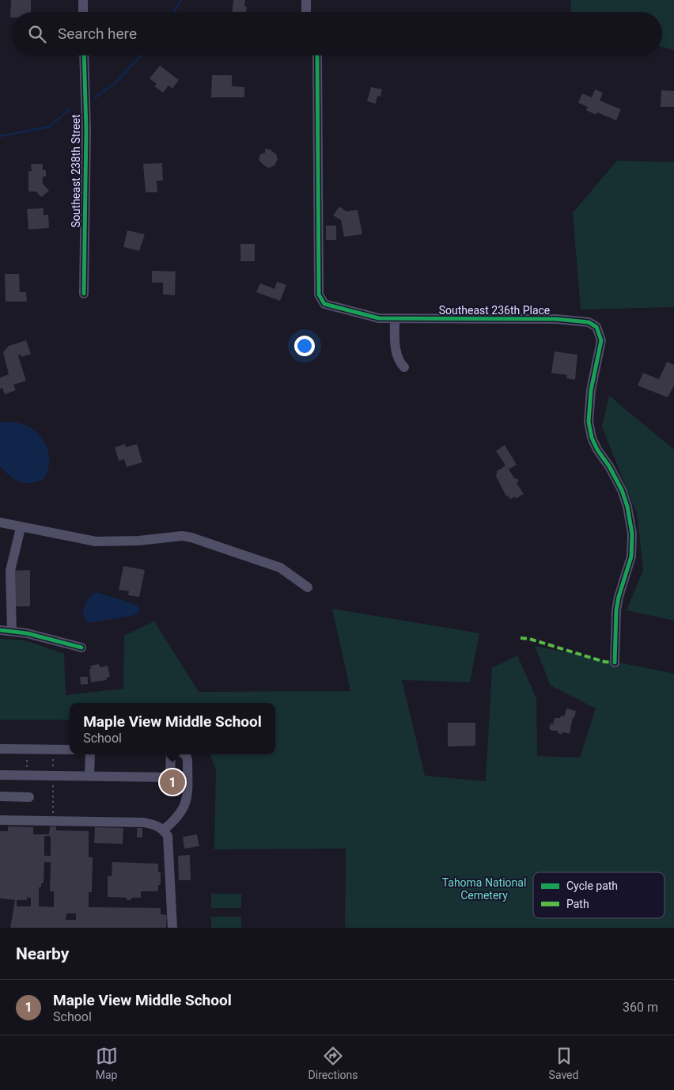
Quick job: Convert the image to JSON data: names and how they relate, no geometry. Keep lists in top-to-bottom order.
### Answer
{
  "streets": {
    "street": ["Southeast 238th Street", "Southeast 236th Place"]
  },
  "parks": ["Tahoma National Cemetery"],
  "legend": ["Cycle path", "Path"],
  "page": {
    "search": "Search here",
    "popup": ["Maple View Middle School", "School"],
    "pins": "1",
    "heading": "Nearby",
    "list": [
      {
        "mark": "1",
        "name": "Maple View Middle School",
        "note": "School",
        "value": "360 m"
      }
    ],
    "nav": ["Map", "Directions", "Saved"]
  }
}
